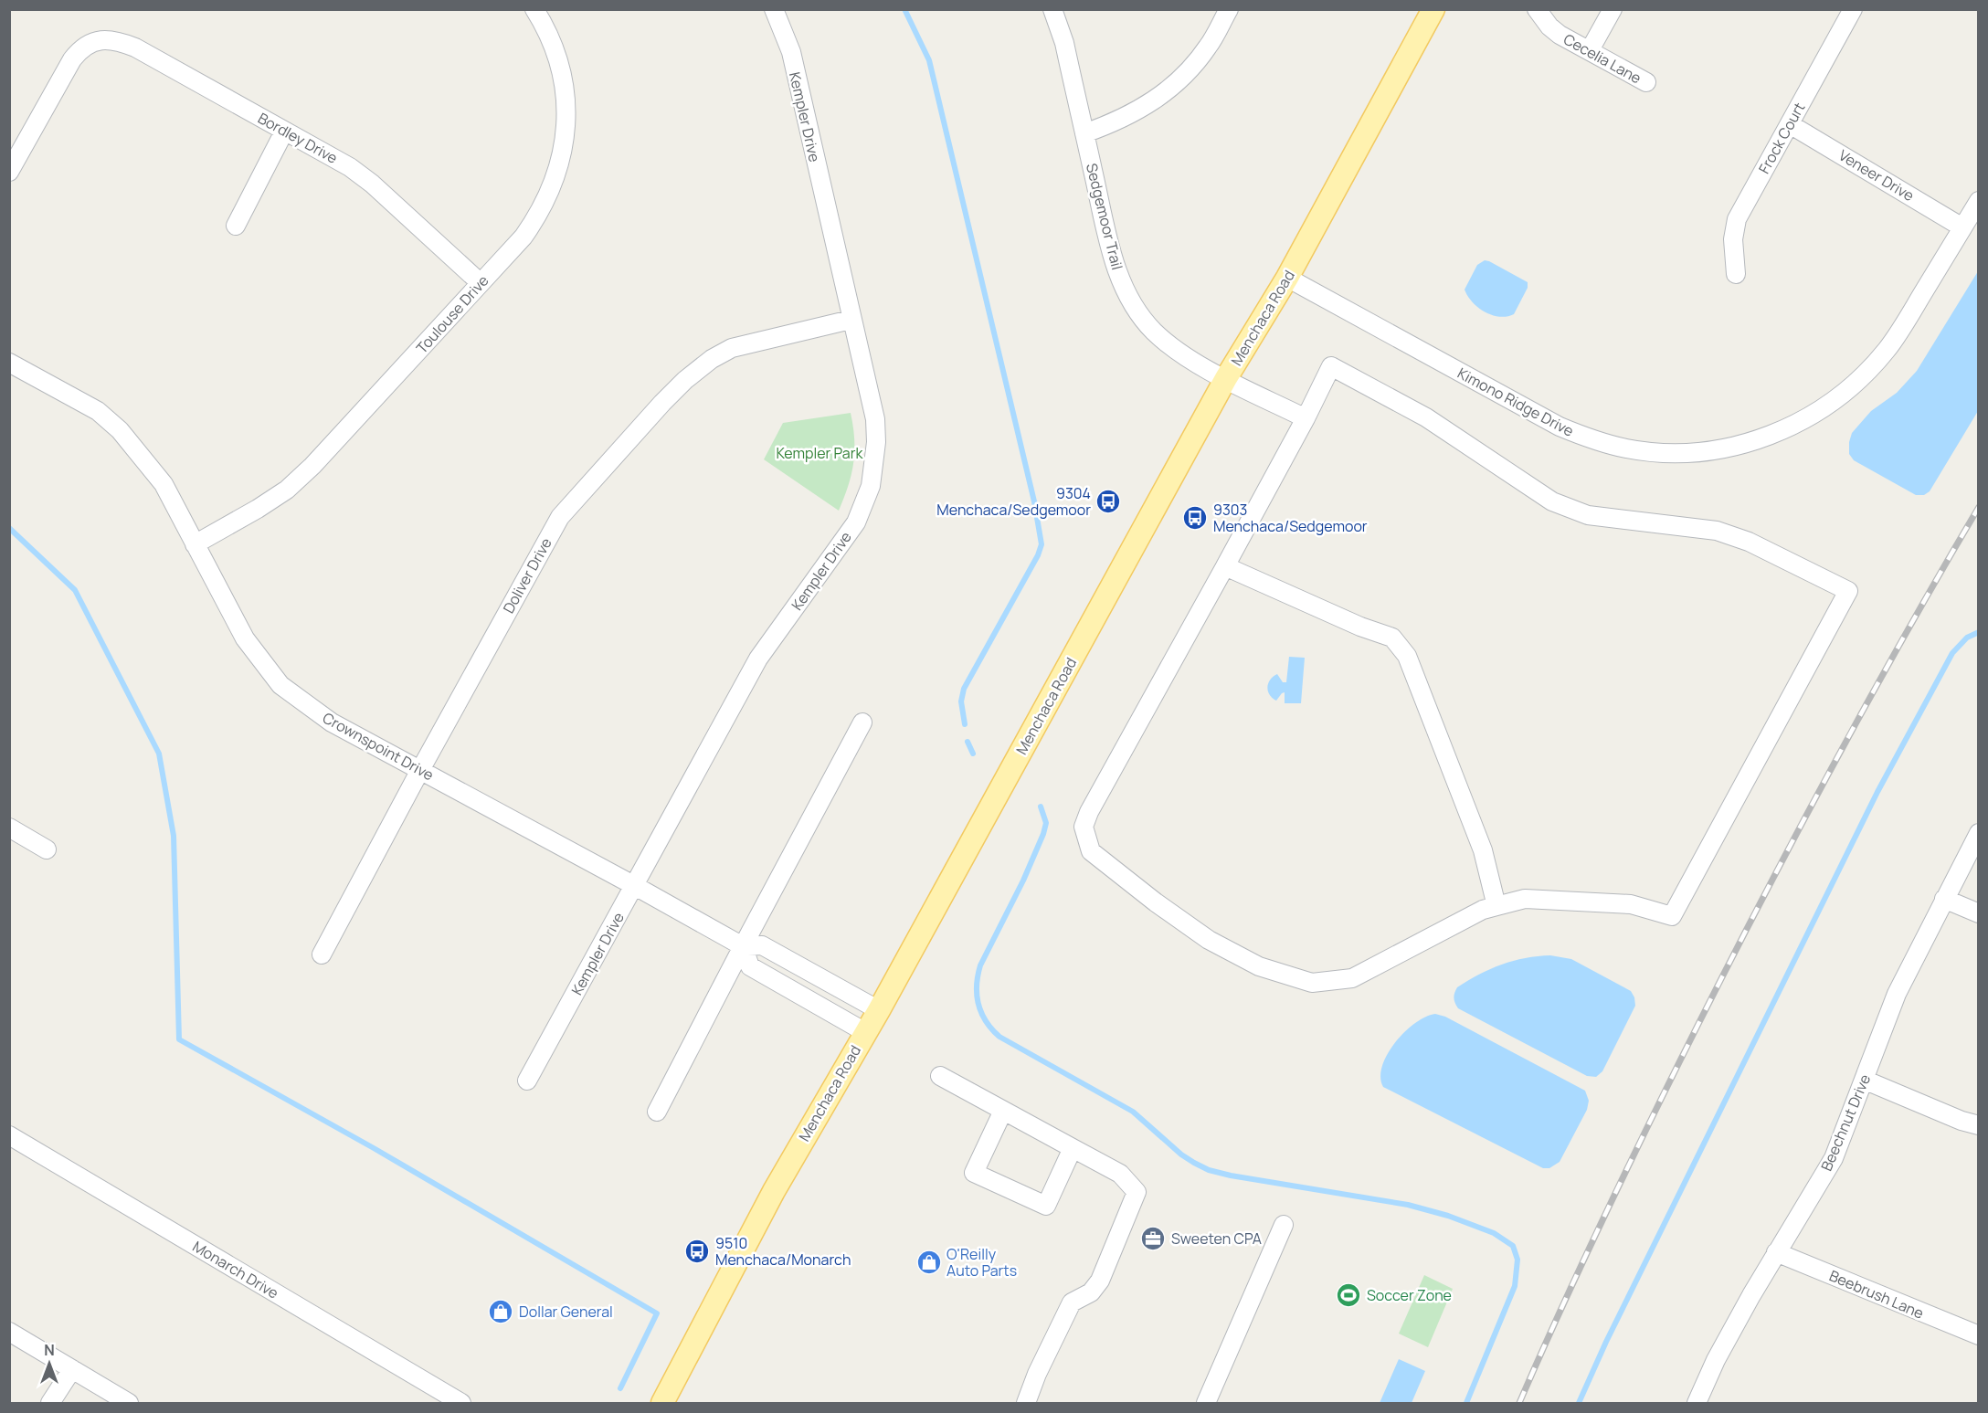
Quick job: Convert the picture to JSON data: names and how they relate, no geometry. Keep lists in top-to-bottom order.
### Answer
{
  "streets": {
    "main road": ["Menchaca Road"],
    "street": [
      "Cecelia Lane",
      "Kempler Drive",
      "Bordley Drive",
      "Frock Court",
      "Veneer Drive",
      "Sedgemoor Trail",
      "Toulouse Drive",
      "Kimono Ridge Drive",
      "Doliver Drive",
      "Crownspoint Drive",
      "Beechnut Drive",
      "Monarch Drive",
      "Beebrush Lane"
    ]
  },
  "crossings": [
    ["Kempler Drive", "Doliver Drive"],
    ["Kempler Drive", "Crownspoint Drive"],
    ["Bordley Drive", "Toulouse Drive"],
    ["Frock Court", "Veneer Drive"],
    ["Veneer Drive", "Kimono Ridge Drive"],
    ["Sedgemoor Trail", "Menchaca Road"],
    ["Toulouse Drive", "Crownspoint Drive"],
    ["Menchaca Road", "Kimono Ridge Drive"],
    ["Menchaca Road", "Crownspoint Drive"],
    ["Doliver Drive", "Crownspoint Drive"],
    ["Beechnut Drive", "Beebrush Lane"]
  ],
  "parks": ["Kempler Park"],
  "places": {
    "bus stop": ["9304 Menchaca/Sedgemoor", "9303 Menchaca/Sedgemoor", "9510 Menchaca/Monarch"],
    "office": ["Sweeten CPA"],
    "shop": ["O'Reilly Auto Parts", "Dollar General"],
    "sports": ["Soccer Zone"]
  },
  "north": "top"
}
